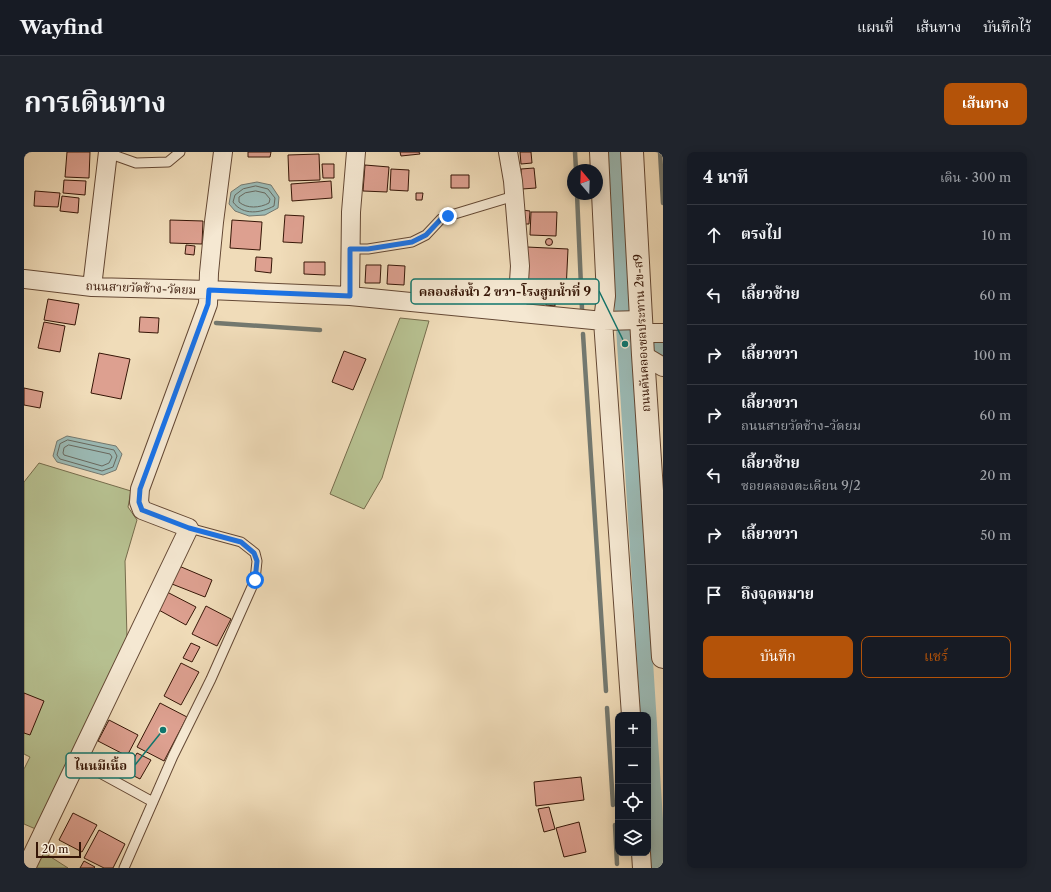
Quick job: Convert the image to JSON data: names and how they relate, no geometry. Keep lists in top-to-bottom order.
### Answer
{
  "streets": {
    "street": ["ถนนสายวัดช้าง-วัดยม", "ถนนคันคลองชลประทาน 2ข-ส9"]
  },
  "crossings": [
    ["ถนนสายวัดช้าง-วัดยม", "ถนนคันคลองชลประทาน 2ข-ส9"]
  ],
  "places": ["คลองส่งน้ำ 2 ขวา-โรงสูบน้ำที่ 9", "ไนนมีเนื้อ"],
  "scale_bar": "20 m",
  "north": "top",
  "page": {
    "header": "Wayfind",
    "nav": ["แผนที่", "เส้นทาง", "บันทึกไว้"],
    "title": "การเดินทาง",
    "buttons": [
      "เส้นทาง",
      ["บันทึก", "แชร์"]
    ],
    "heading": ["4 นาที", "เดิน · 300 m"],
    "list": [
      ["ตรงไป", "10 m"],
      ["เลี้ยวซ้าย", "60 m"],
      ["เลี้ยวขวา", "100 m"],
      ["เลี้ยวขวา", "ถนนสายวัดช้าง-วัดยม", "60 m"],
      ["เลี้ยวซ้าย", "ซอยคลองตะเคียน 9/2", "20 m"],
      ["เลี้ยวขวา", "50 m"],
      "ถึงจุดหมาย"
    ],
    "map_buttons": ["+", "−"],
    "scale": "20 m"
  }
}
